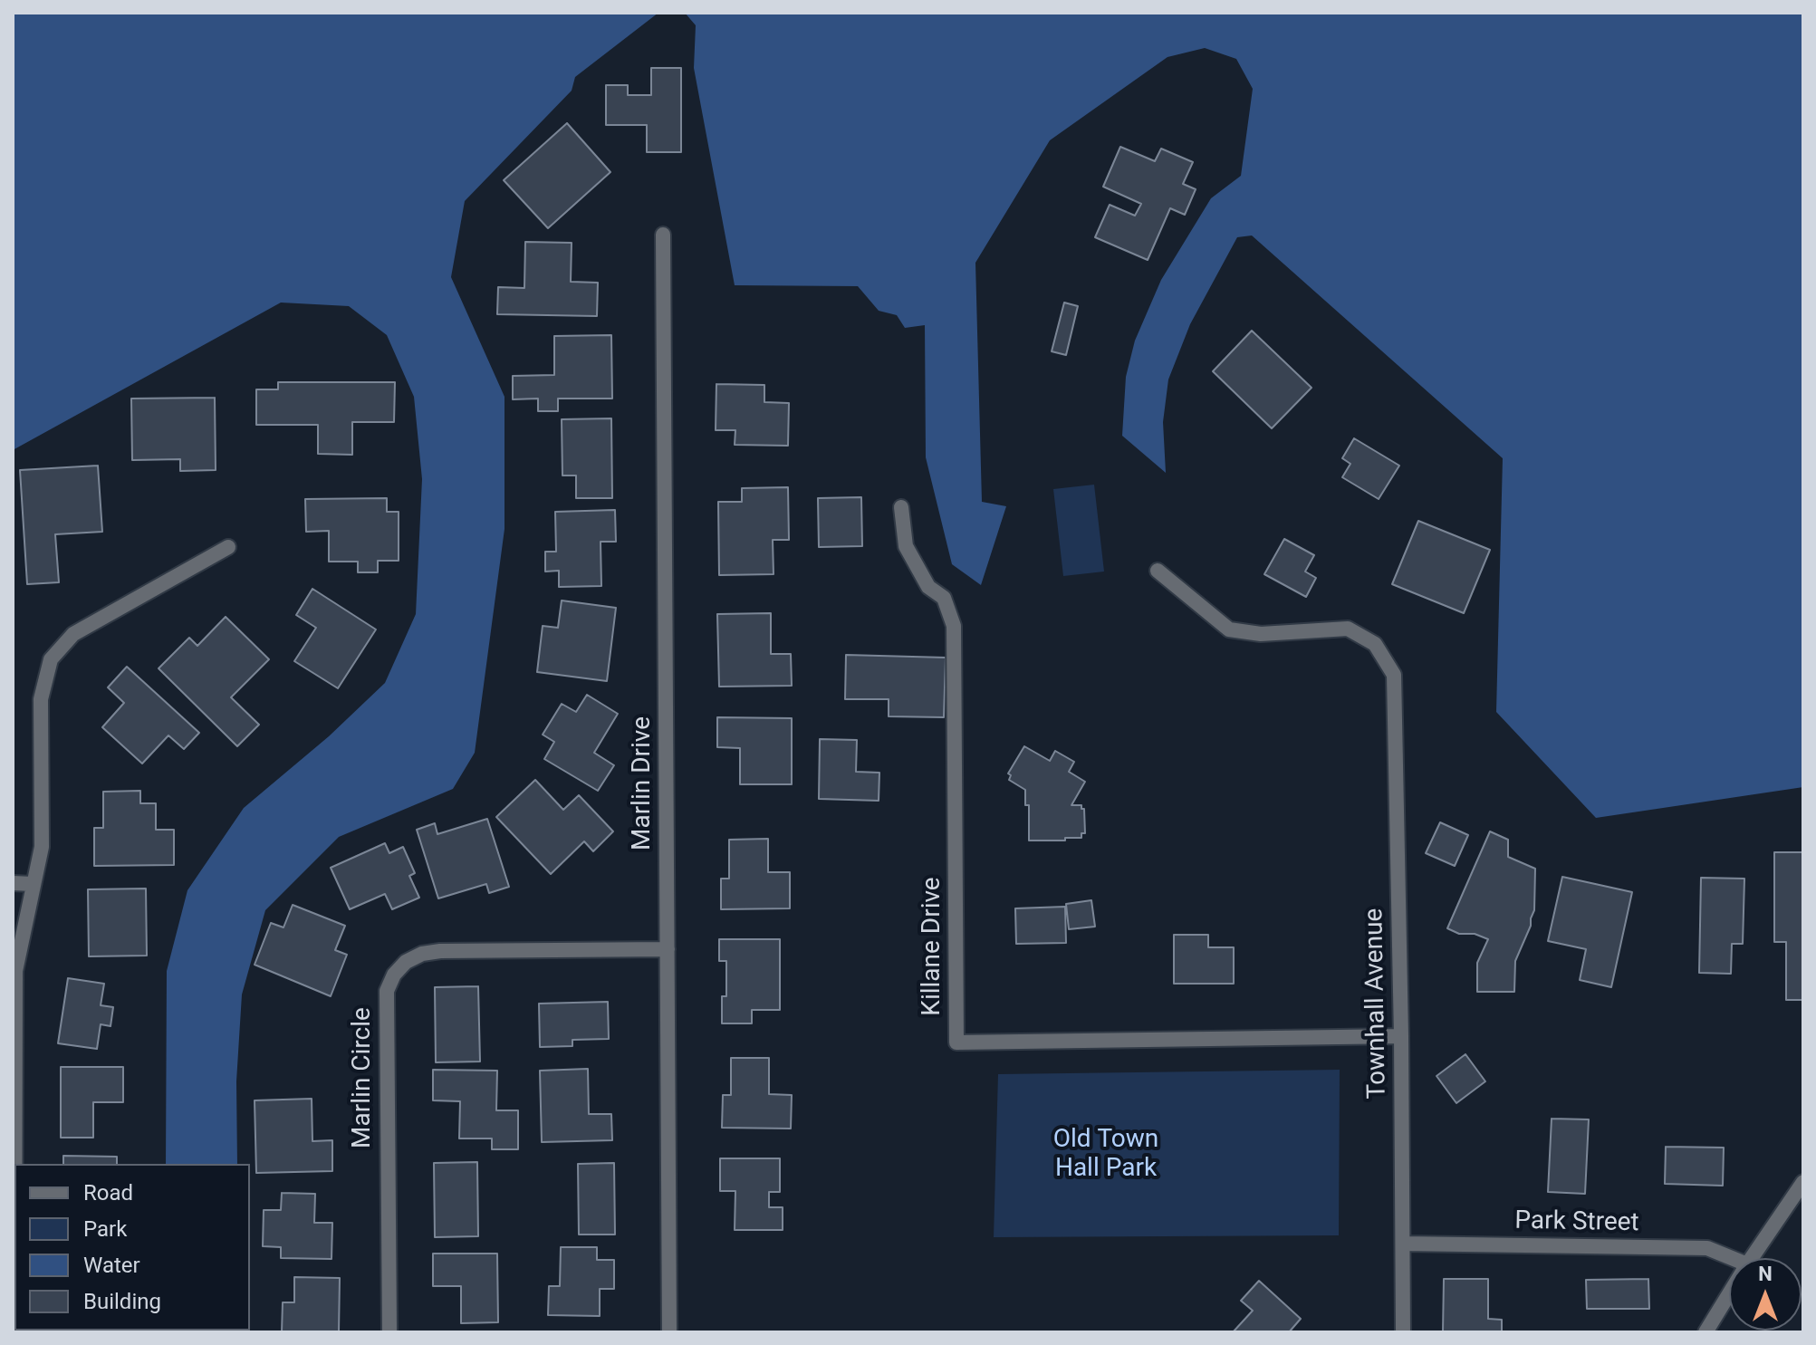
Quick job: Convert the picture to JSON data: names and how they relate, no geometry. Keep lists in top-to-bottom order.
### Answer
{
  "streets": {
    "street": [
      "Marlin Drive",
      "Killane Drive",
      "Townhall Avenue",
      "Marlin Circle",
      "Park Street"
    ]
  },
  "crossings": [
    ["Marlin Drive", "Marlin Circle"],
    ["Killane Drive", "Townhall Avenue"],
    ["Townhall Avenue", "Park Street"]
  ],
  "parks": ["Old Town Hall Park"],
  "legend": [
    "Road",
    "Park",
    "Water",
    "Building"
  ],
  "north": "top"
}
